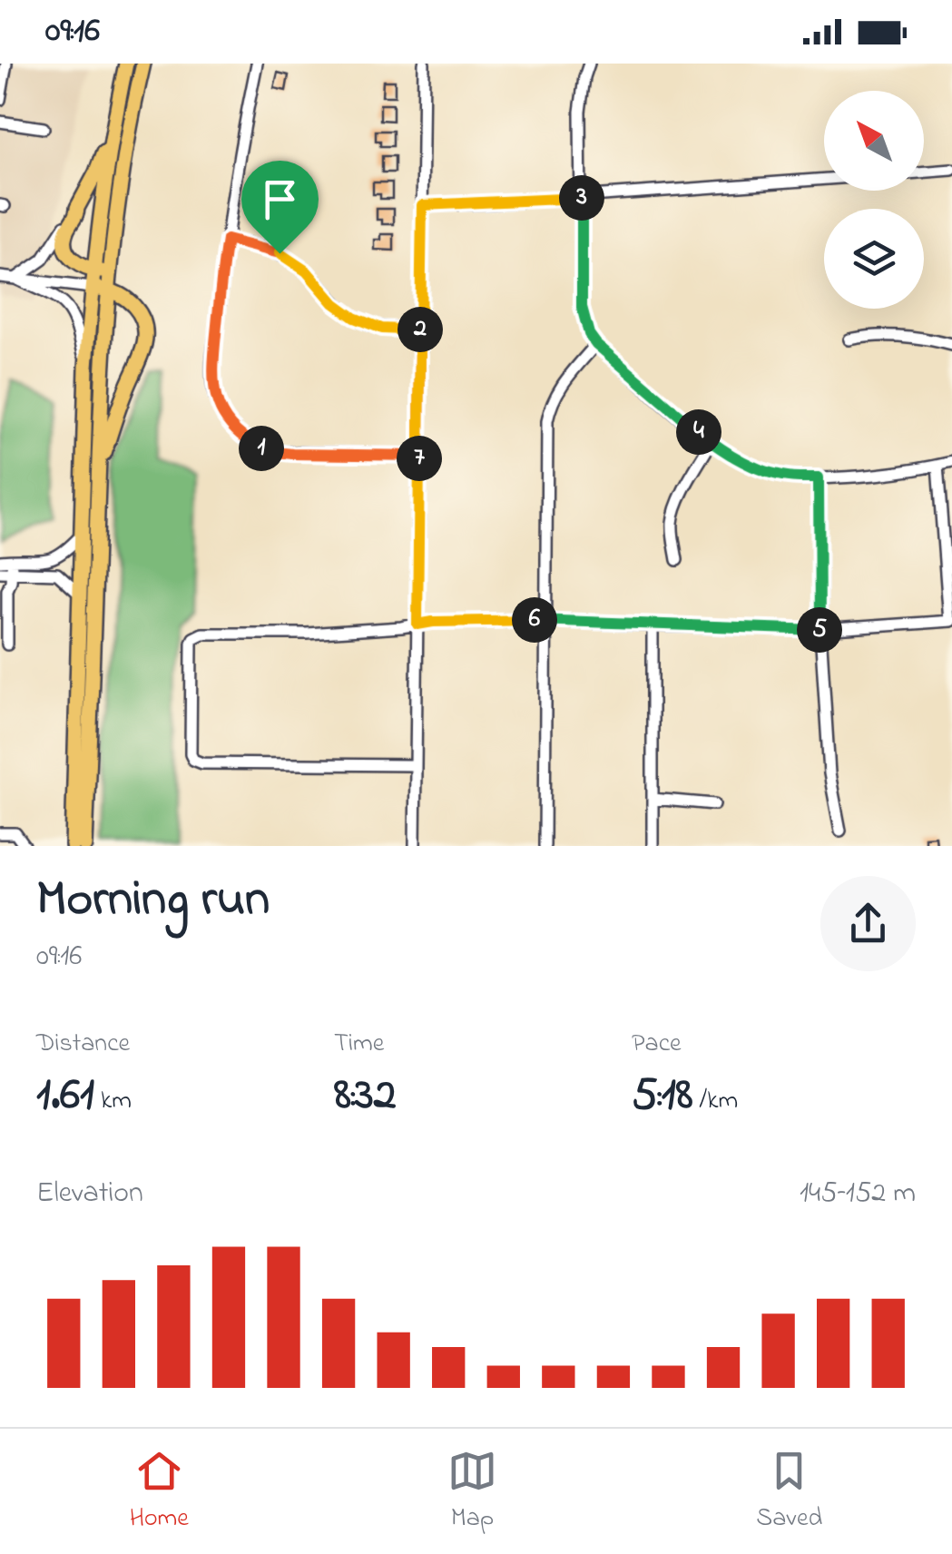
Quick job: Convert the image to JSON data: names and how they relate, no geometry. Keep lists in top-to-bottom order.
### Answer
{
  "north": "top left",
  "page": {
    "status": "09:16",
    "pins": [
      "3",
      "2",
      "4",
      "1",
      "7",
      "6",
      "5"
    ],
    "heading": ["Morning run", "09:16"],
    "stats": [
      ["Distance", "1.61 km"],
      ["Time", "8:32"],
      ["Pace", "5:18 /km"]
    ],
    "chart": ["Elevation", "145–152 m"],
    "tabs": ["Home", "Map", "Saved"]
  }
}
